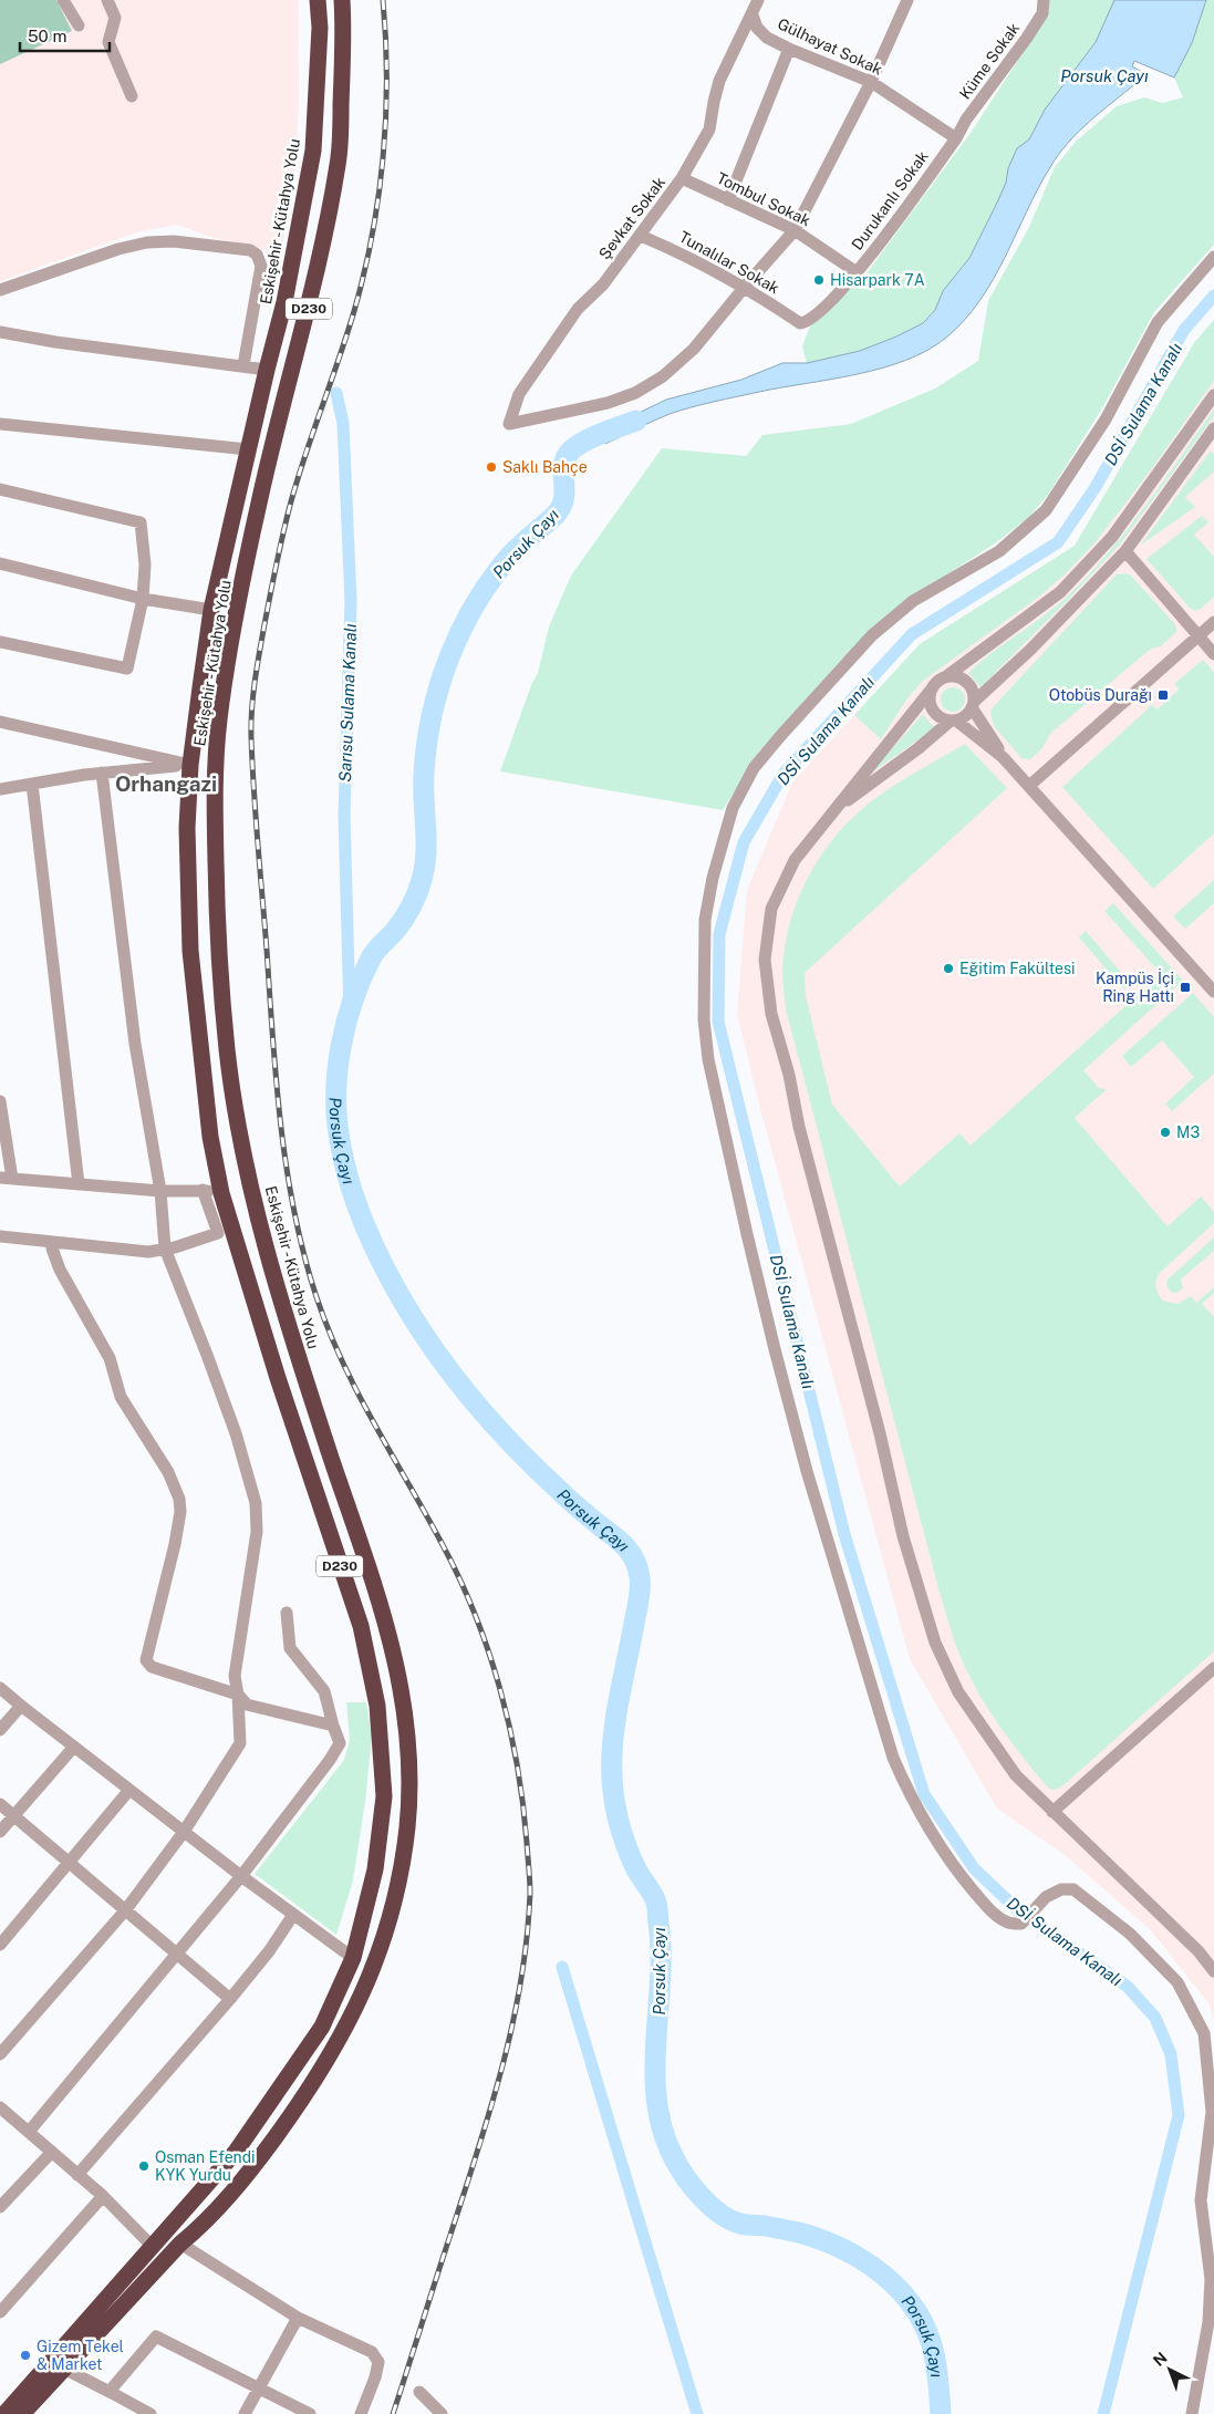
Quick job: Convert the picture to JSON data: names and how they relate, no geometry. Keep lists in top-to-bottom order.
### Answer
{
  "streets": {
    "highway": ["Eskişehir - Kütahya Yolu", "D230"],
    "street": [
      "Gülhayat Sokak",
      "Küme Sokak",
      "Tombul Sokak",
      "Durukanlı Sokak",
      "Şevkat Sokak",
      "Tunalılar Sokak"
    ]
  },
  "crossings": [
    ["Gülhayat Sokak", "Küme Sokak"],
    ["Gülhayat Sokak", "Durukanlı Sokak"],
    ["Gülhayat Sokak", "Şevkat Sokak"],
    ["Küme Sokak", "Durukanlı Sokak"],
    ["Tombul Sokak", "Durukanlı Sokak"],
    ["Tombul Sokak", "Şevkat Sokak"],
    ["Durukanlı Sokak", "Tunalılar Sokak"],
    ["Şevkat Sokak", "Tunalılar Sokak"]
  ],
  "districts": ["Orhangazi"],
  "water": ["Porsuk Çayı", "DSİ Sulama Kanalı", "Sarısu Sulama Kanalı"],
  "places": {
    "other": [
      "Hisarpark 7A",
      "Saklı Bahçe",
      "Eğitim Fakültesi",
      "M3",
      "Osman Efendi KYK Yurdu",
      "Gizem Tekel & Market"
    ],
    "transit": ["Otobüs Durağı", "Kampüs İçi Ring Hattı"]
  },
  "scale_bar": "50 m",
  "north": "top left"
}
